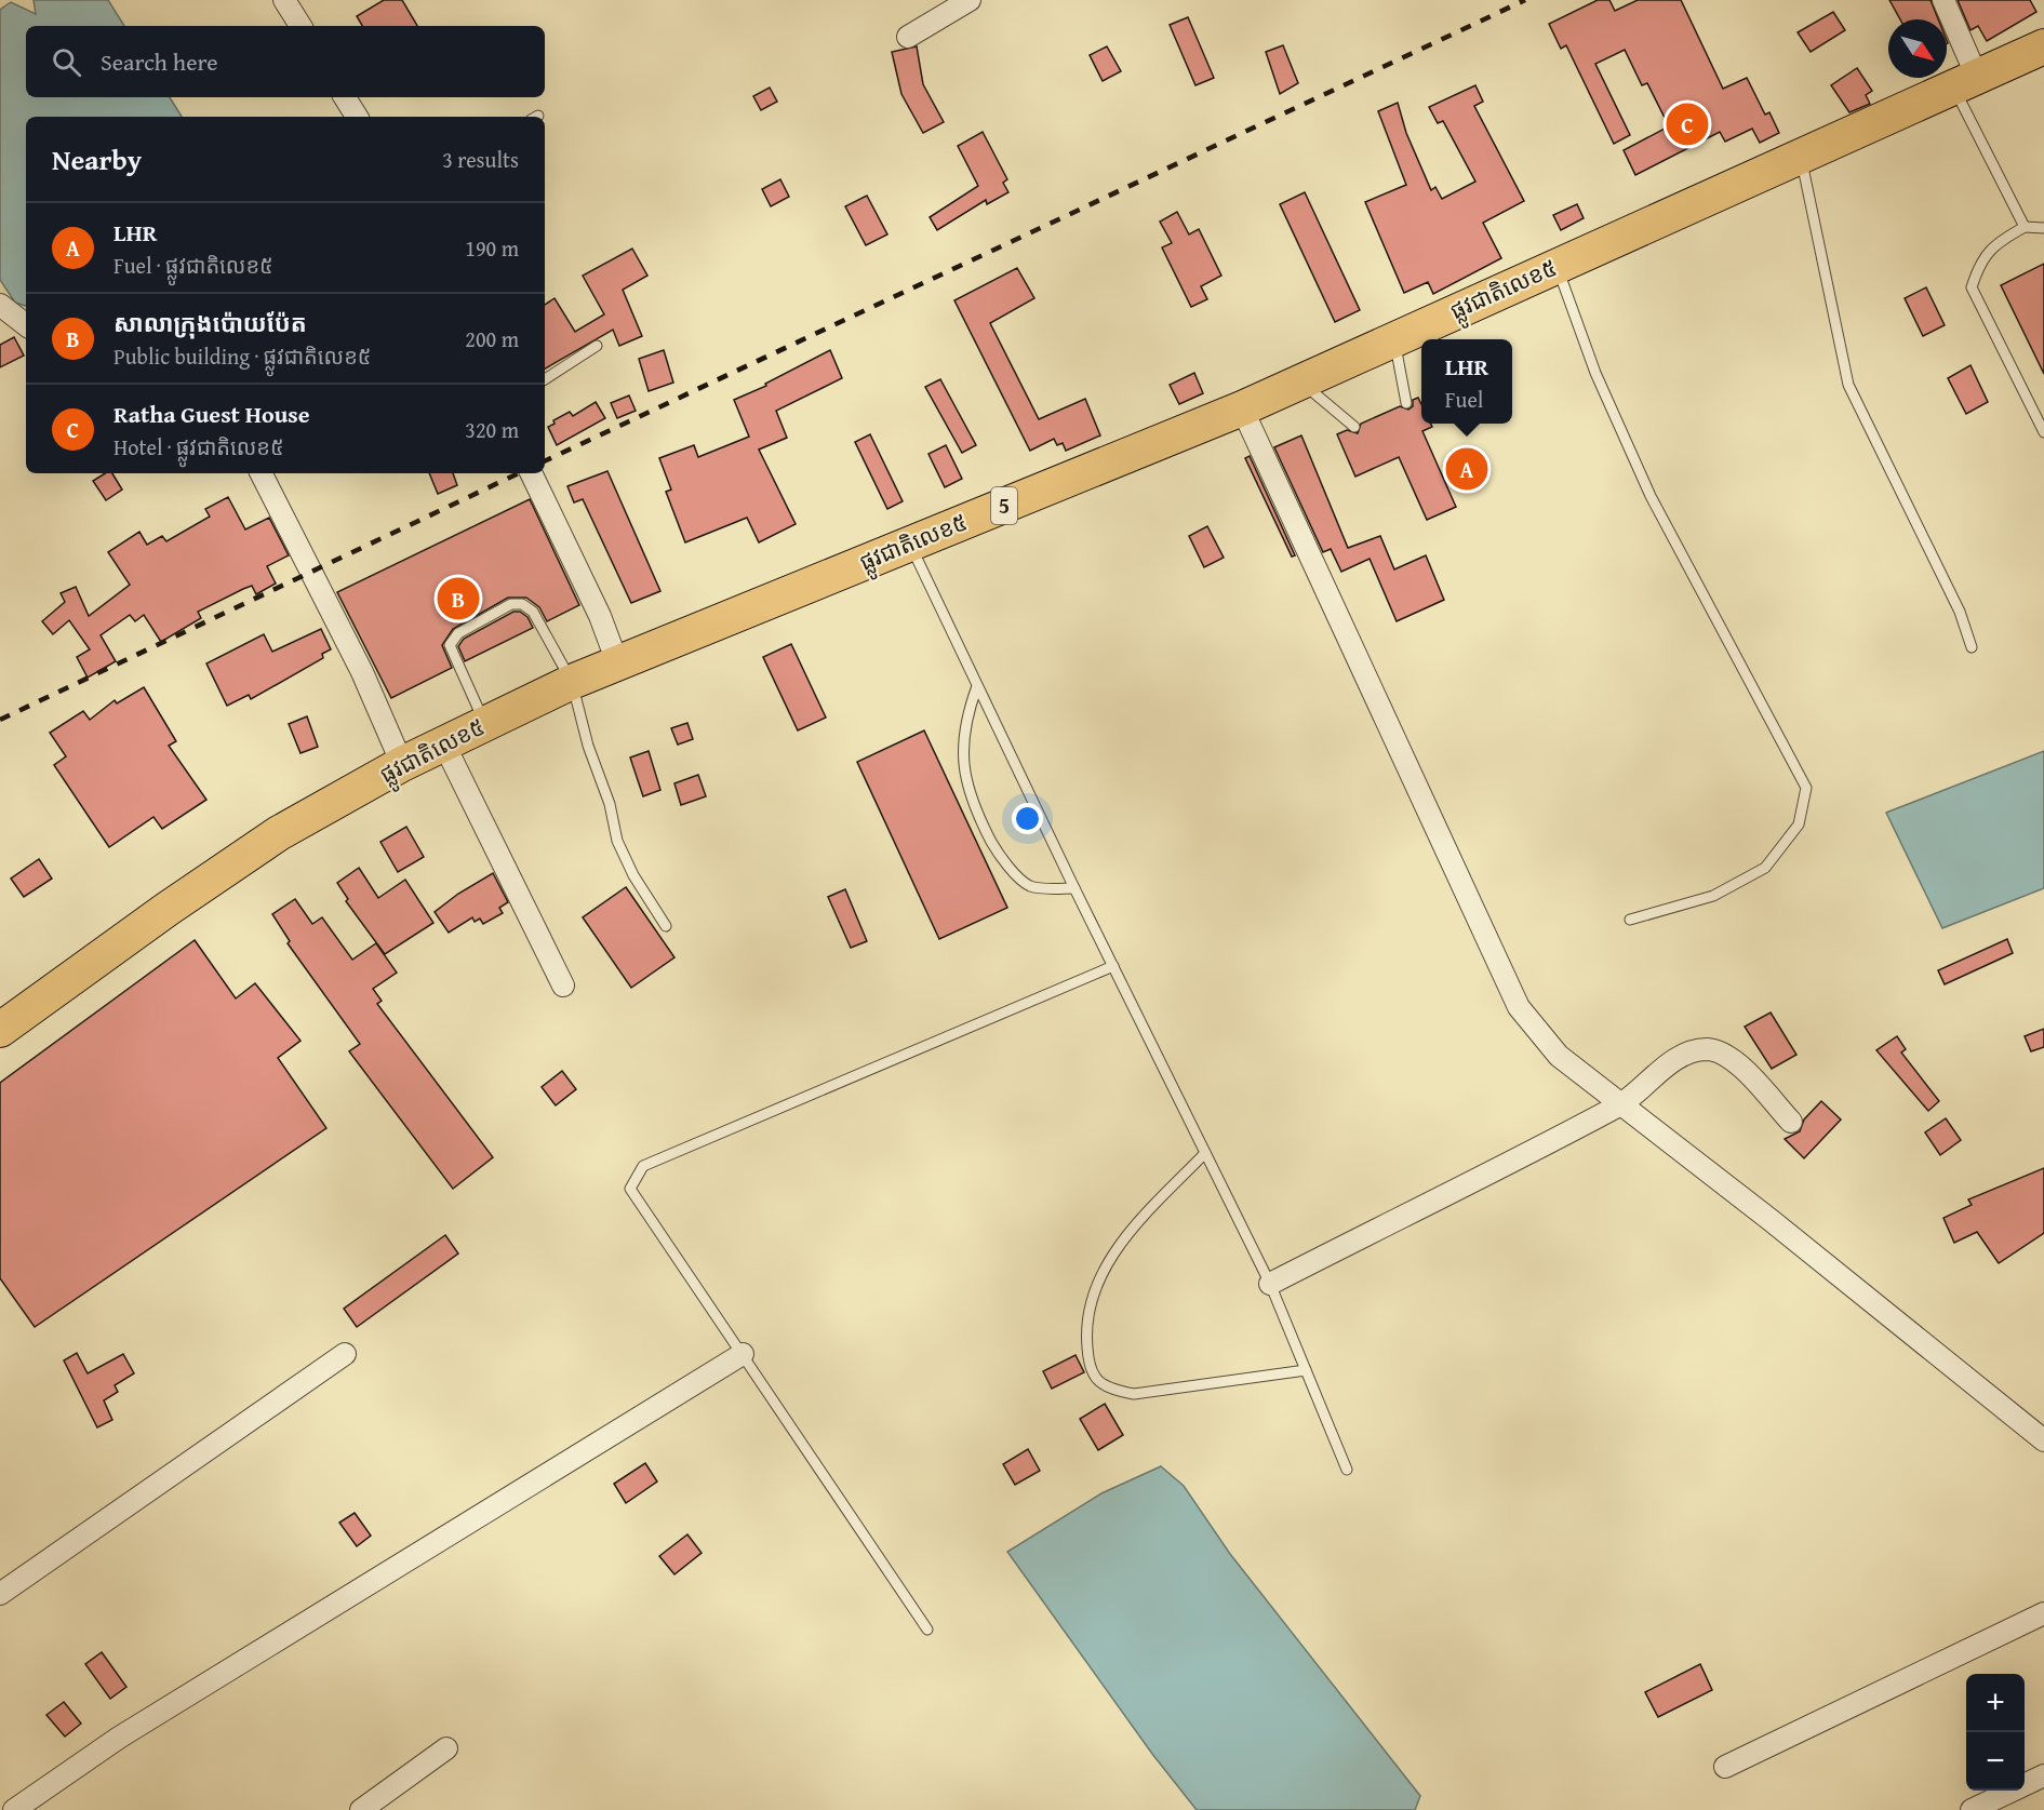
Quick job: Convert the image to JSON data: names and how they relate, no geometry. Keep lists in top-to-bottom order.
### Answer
{
  "streets": {
    "highway": ["ផ្លូវជាតិលេខ៥", "5"]
  },
  "north": "bottom right",
  "page": {
    "search": "Search here",
    "pins": ["C", "A", "B"],
    "heading": ["Nearby", "3 results"],
    "list": [
      {
        "mark": "A",
        "name": "LHR",
        "note": "Fuel · ផ្លូវជាតិលេខ៥",
        "value": "190 m"
      },
      {
        "mark": "B",
        "name": "សាលាក្រុងប៉ោយប៉ែត",
        "note": "Public building · ផ្លូវជាតិលេខ៥",
        "value": "200 m"
      },
      {
        "mark": "C",
        "name": "Ratha Guest House",
        "note": "Hotel · ផ្លូវជាតិលេខ៥",
        "value": "320 m"
      }
    ],
    "popup": ["LHR", "Fuel"],
    "map_buttons": ["+", "−"]
  }
}
